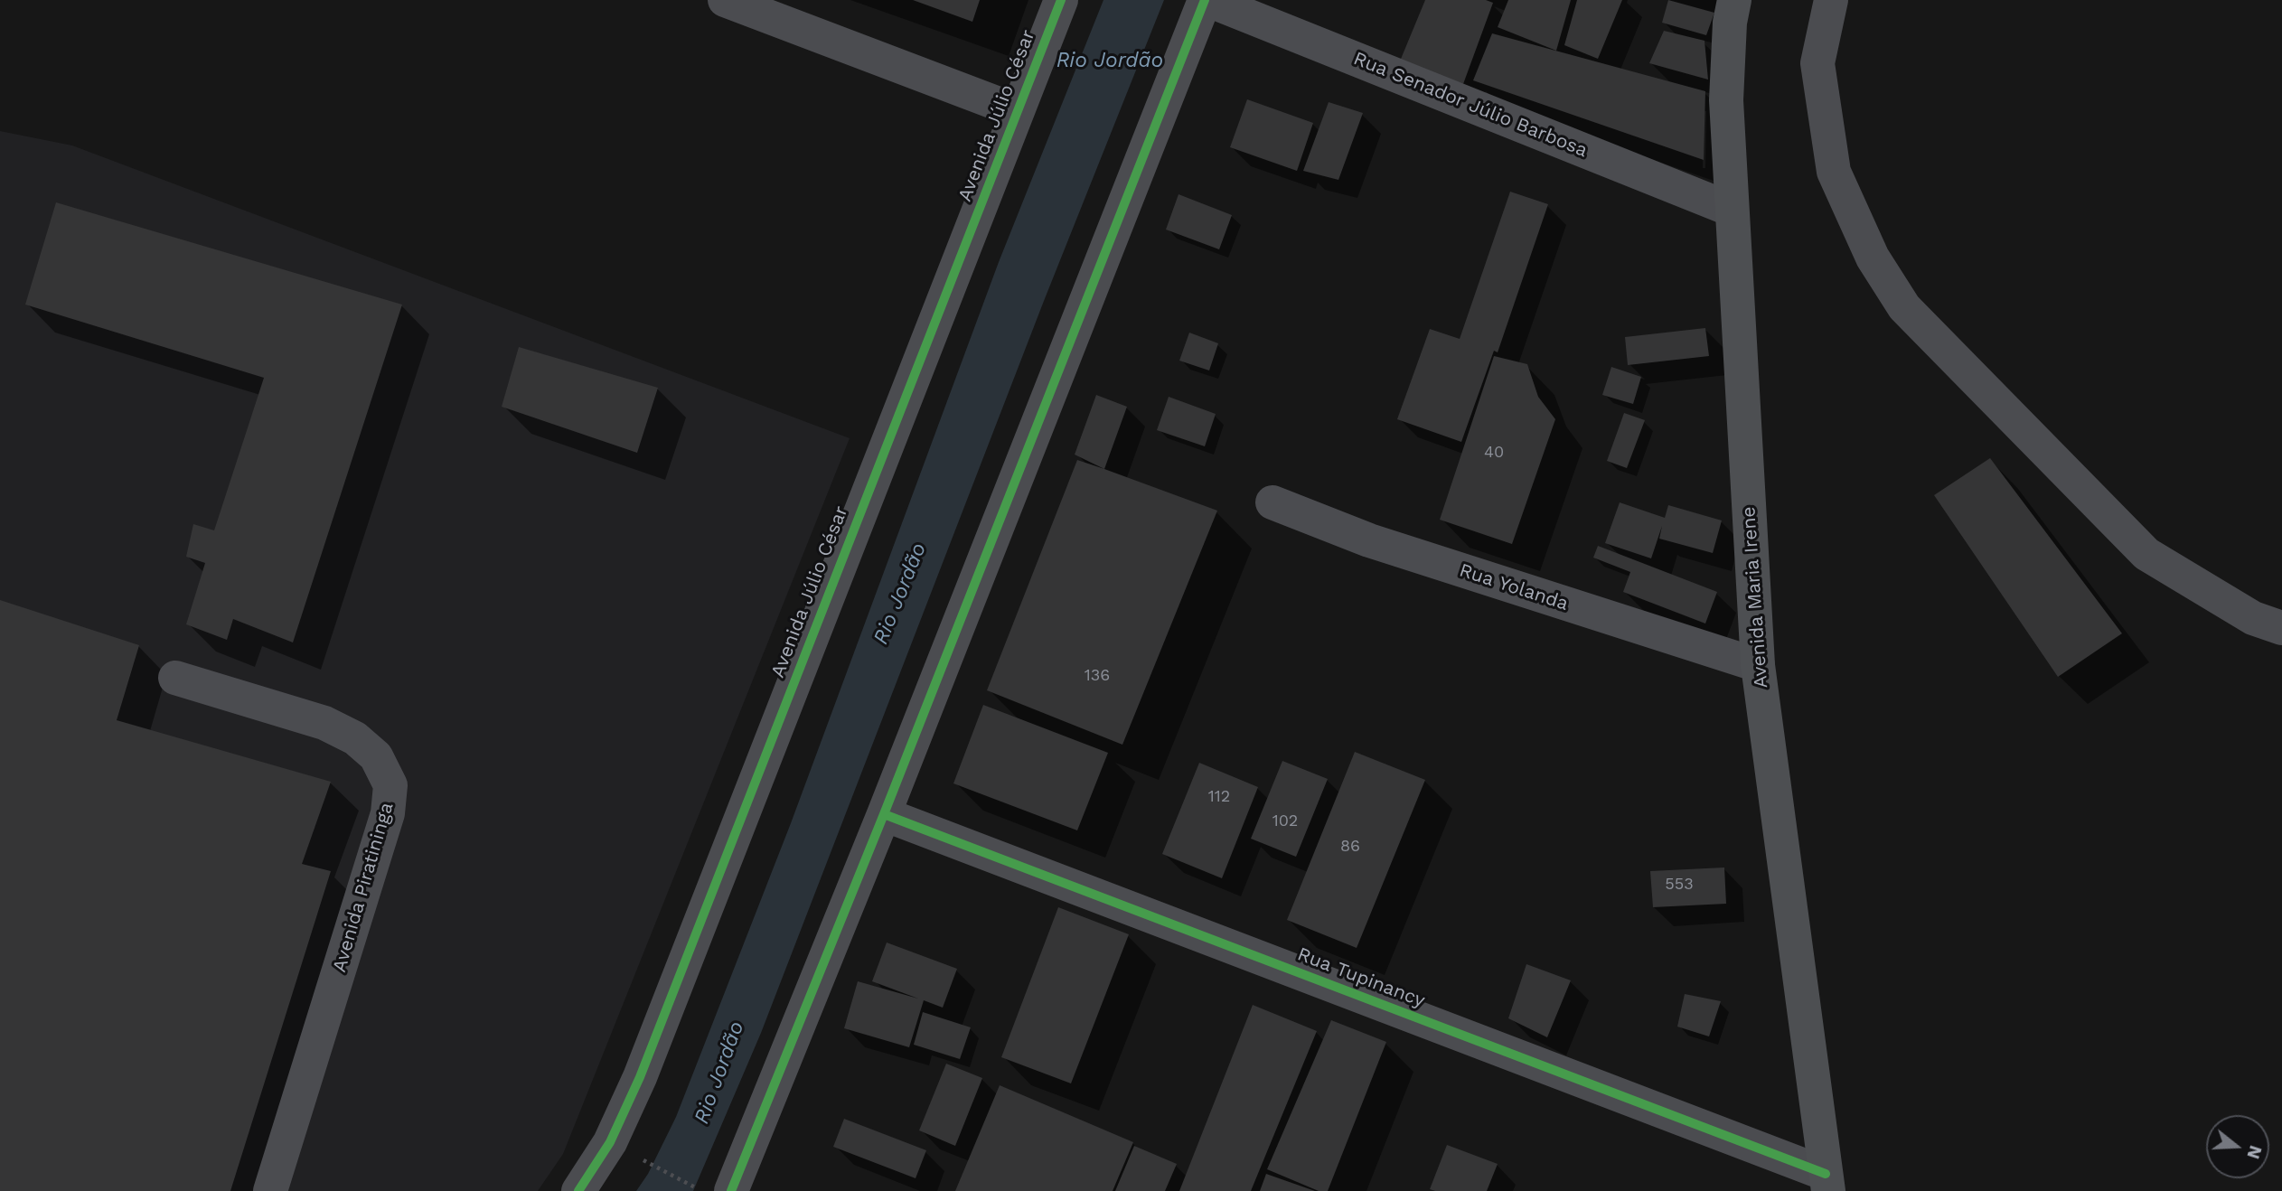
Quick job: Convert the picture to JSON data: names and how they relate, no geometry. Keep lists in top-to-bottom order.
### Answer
{
  "streets": {
    "main road": ["Avenida Maria Irene"],
    "street": [
      "Rua Senador Júlio Barbosa",
      "Avenida Júlio César",
      "Rua Yolanda",
      "Avenida Piratininga",
      "Rua Tupinancy"
    ]
  },
  "crossings": [
    ["Rua Senador Júlio Barbosa", "Avenida Maria Irene"],
    ["Rua Yolanda", "Avenida Maria Irene"],
    ["Avenida Maria Irene", "Rua Tupinancy"]
  ],
  "water": ["Rio Jordão"],
  "house_numbers": [
    "40",
    "136",
    "112",
    "102",
    "86",
    "553"
  ],
  "north": "right"
}
